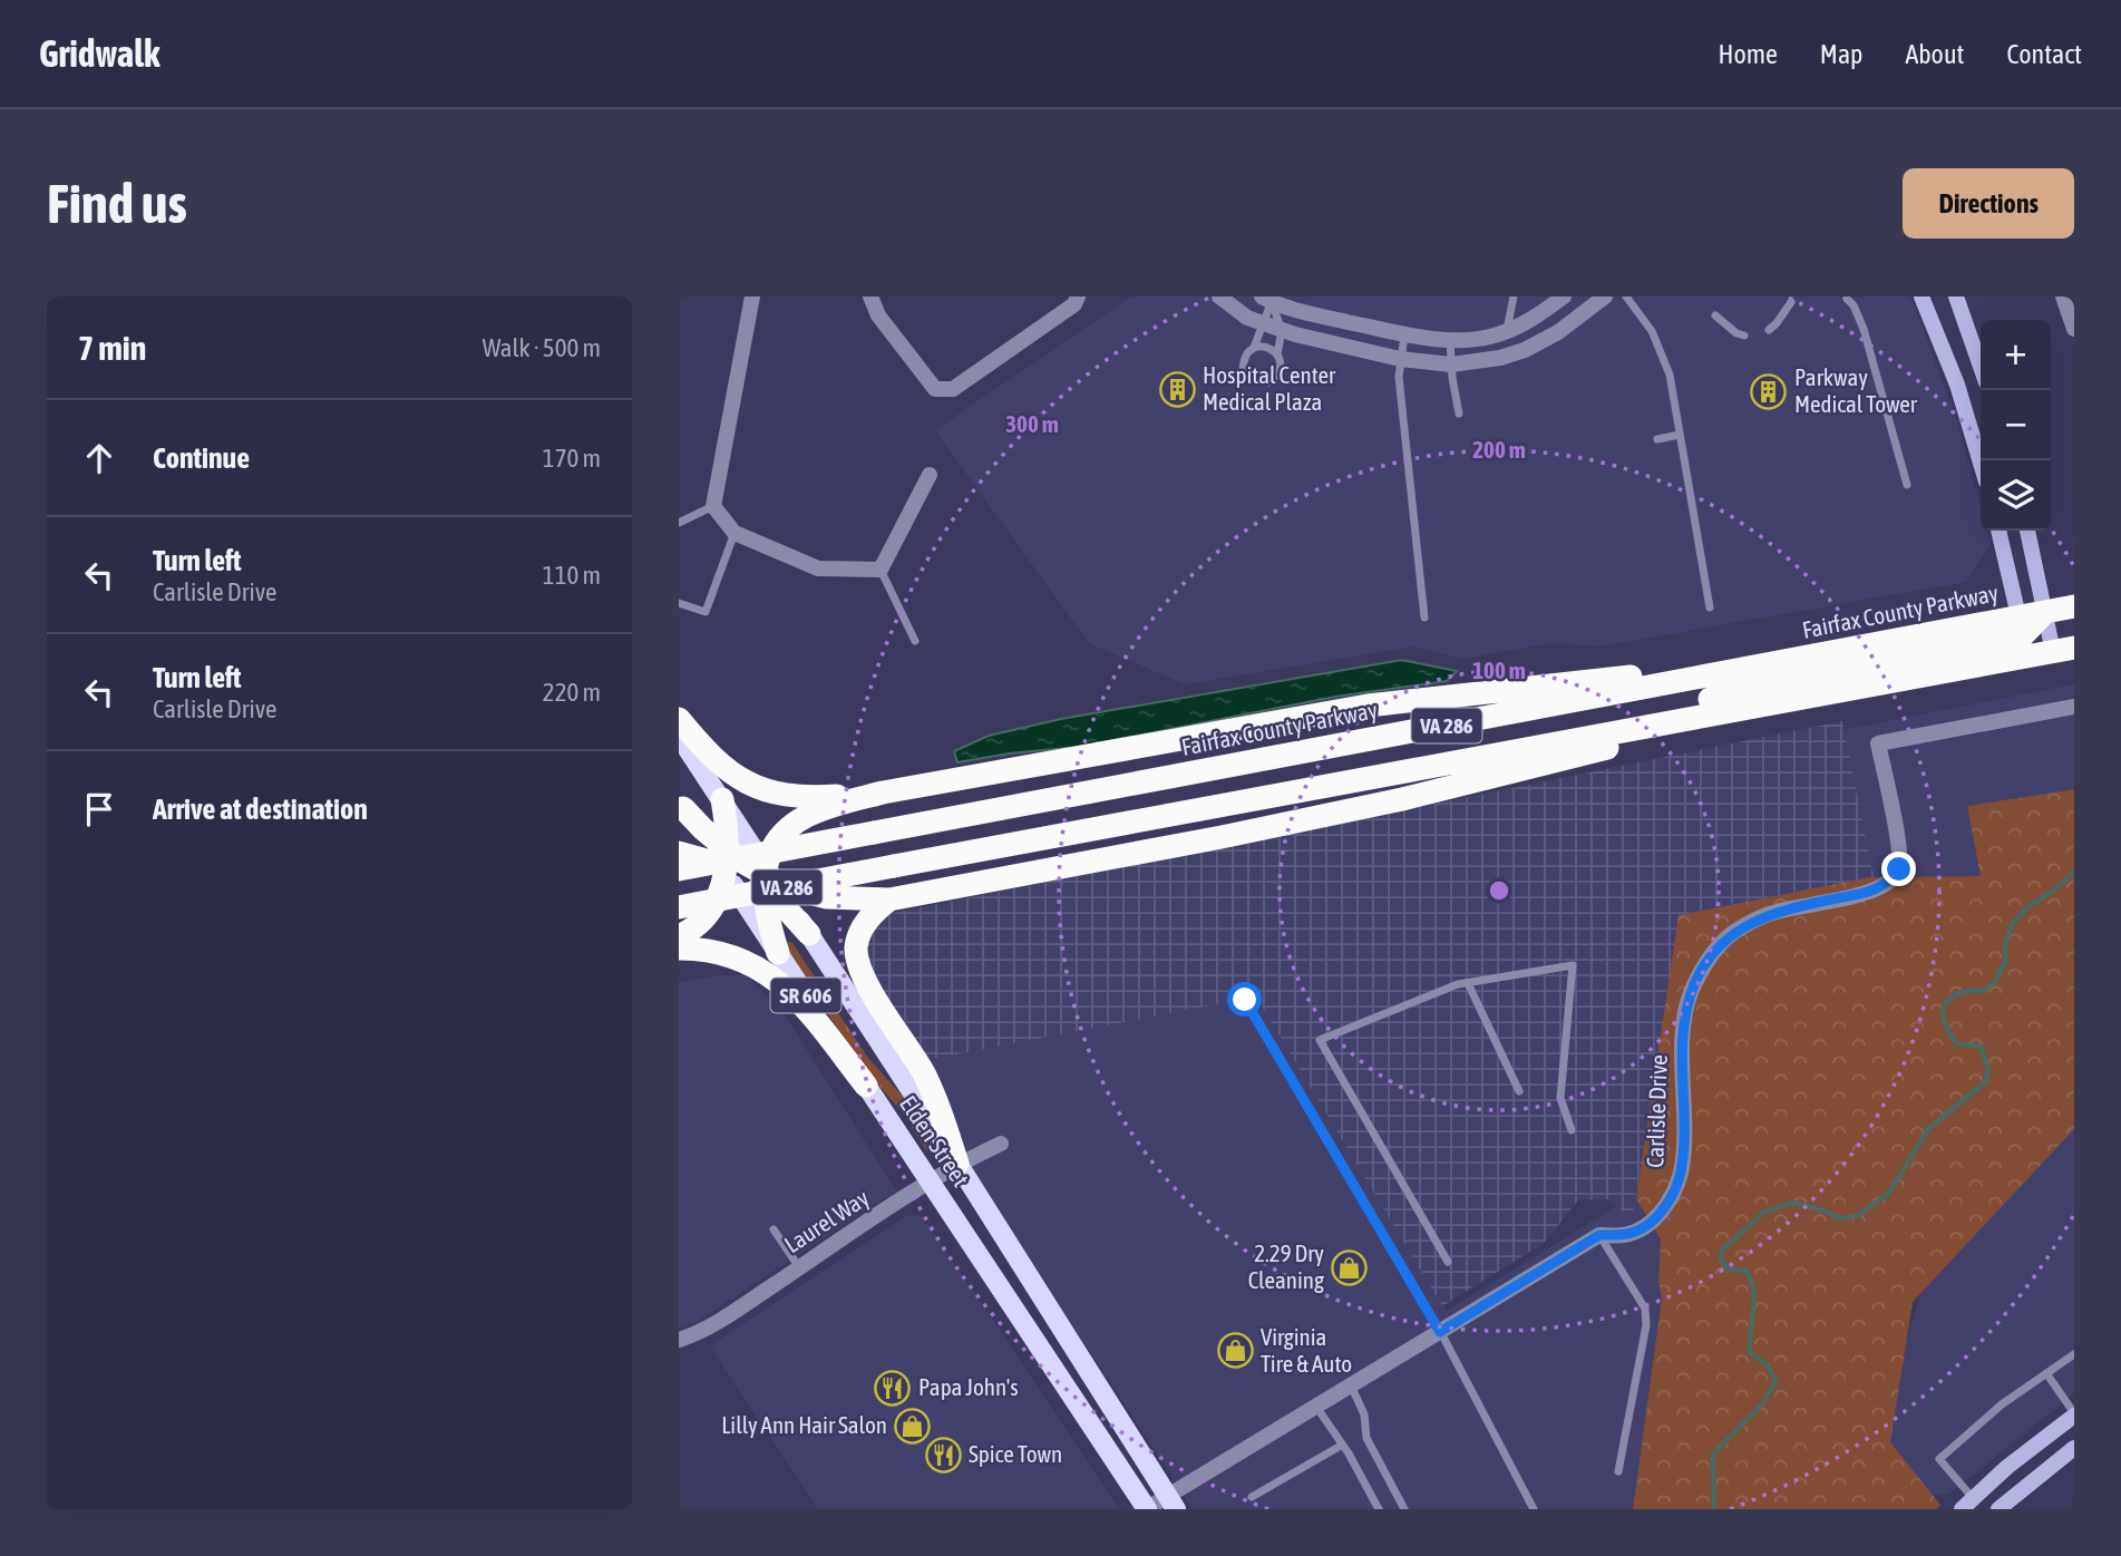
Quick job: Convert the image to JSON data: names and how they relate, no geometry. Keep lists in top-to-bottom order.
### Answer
{
  "streets": {
    "highway": ["Fairfax County Parkway", "VA 286"],
    "main road": ["SR 606", "Elden Street"],
    "street": ["Carlisle Drive", "Laurel Way"]
  },
  "crossings": [
    ["Carlisle Drive", "Elden Street"],
    ["Elden Street", "Laurel Way"]
  ],
  "places": {
    "building": ["Hospital Center Medical Plaza", "Parkway Medical Tower"],
    "shop": ["2.29 Dry Cleaning", "Virginia Tire & Auto", "Lilly Ann Hair Salon"],
    "restaurant": ["Papa John's", "Spice Town"]
  },
  "page": {
    "header": "Gridwalk",
    "nav": [
      "Home",
      "Map",
      "About",
      "Contact"
    ],
    "buttons": "Directions",
    "title": "Find us",
    "heading": ["7 min", "Walk · 500 m"],
    "map_buttons": ["+", "−"],
    "list": [
      ["Continue", "170 m"],
      ["Turn left", "Carlisle Drive", "110 m"],
      ["Turn left", "Carlisle Drive", "220 m"],
      "Arrive at destination"
    ]
  },
  "rings": ["300 m", "200 m", "100 m"]
}
